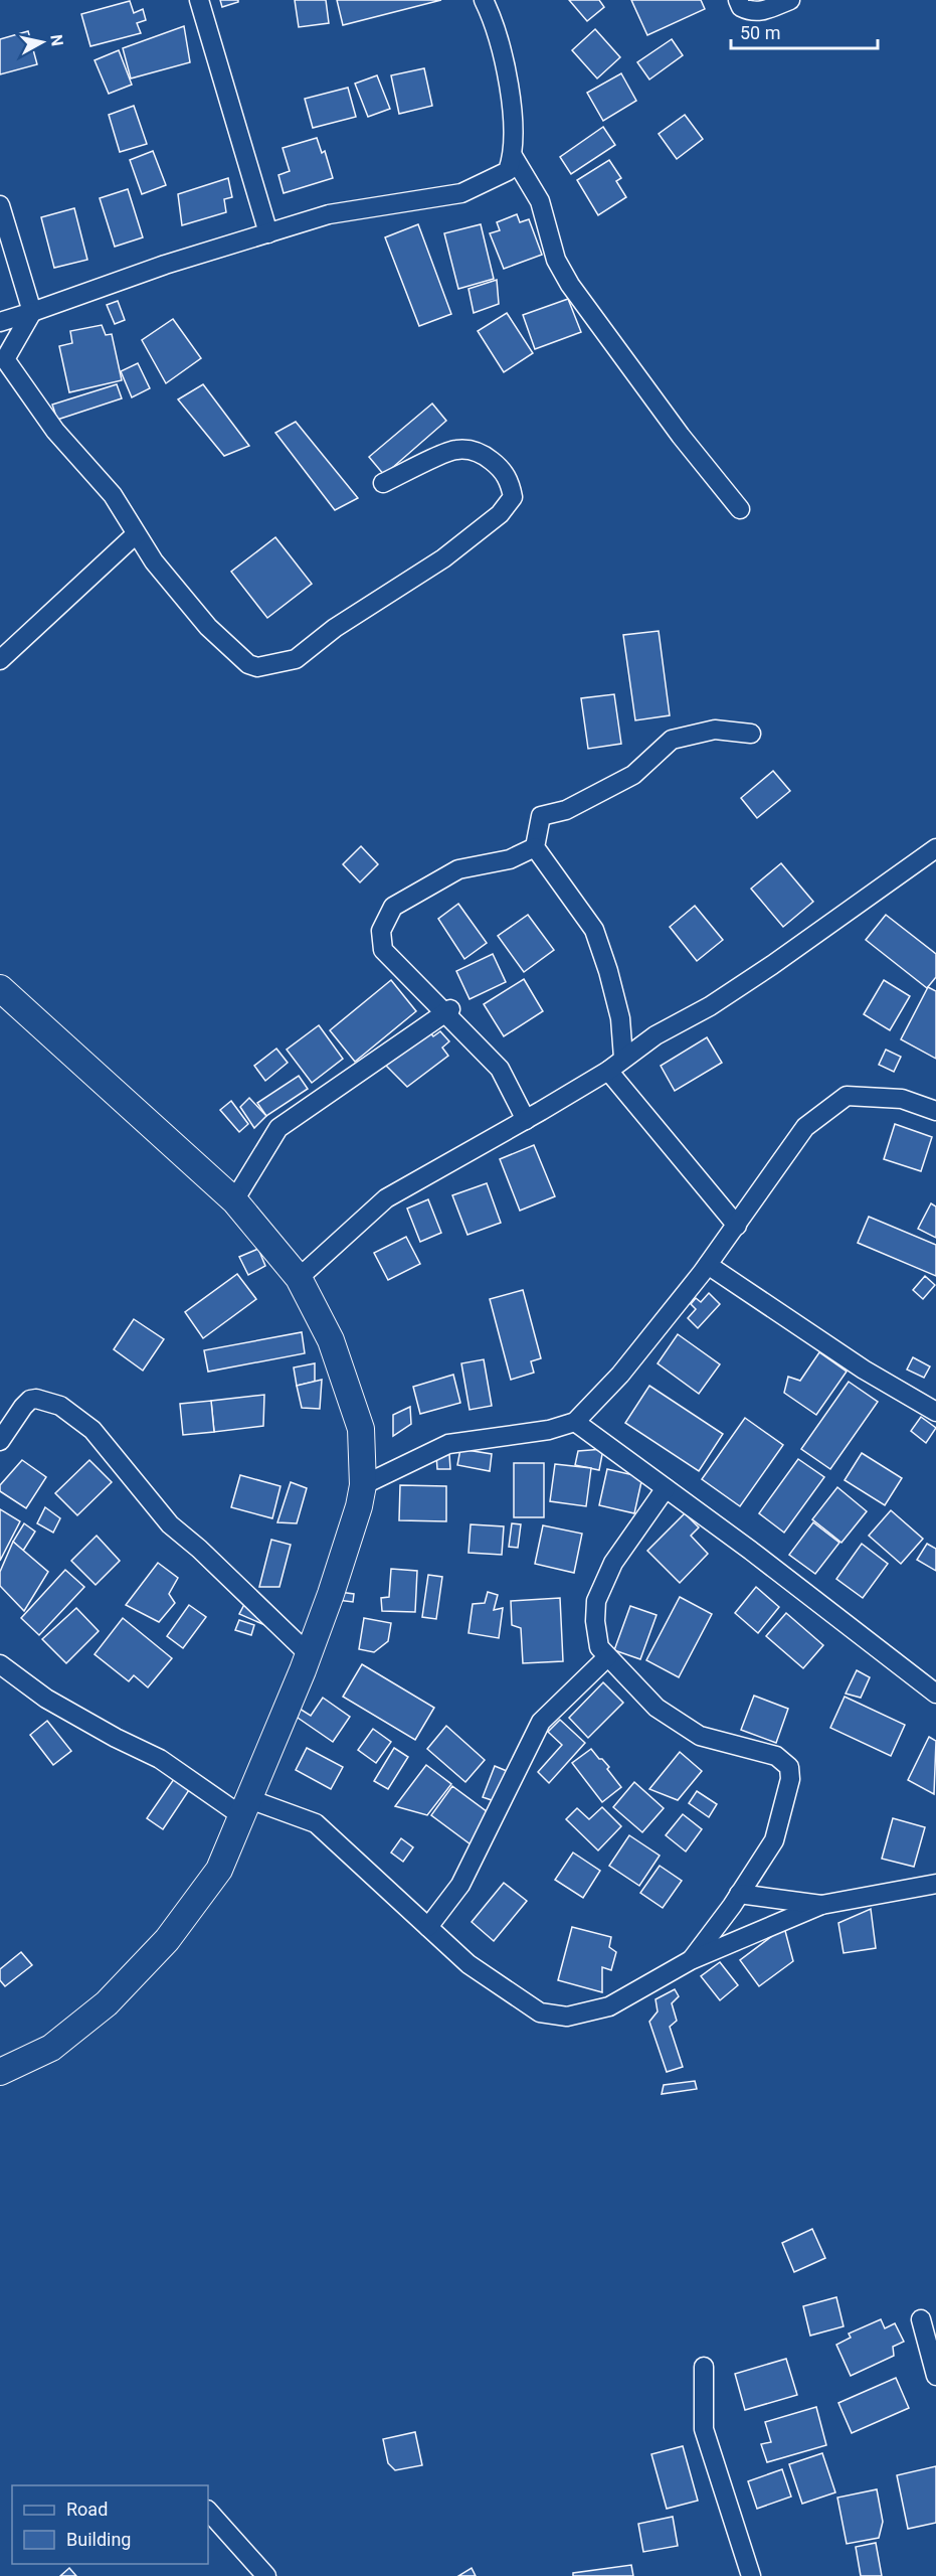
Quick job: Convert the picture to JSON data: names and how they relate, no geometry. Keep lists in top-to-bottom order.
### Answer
{
  "legend": ["Road", "Building"],
  "scale_bar": "50 m",
  "north": "right"
}
